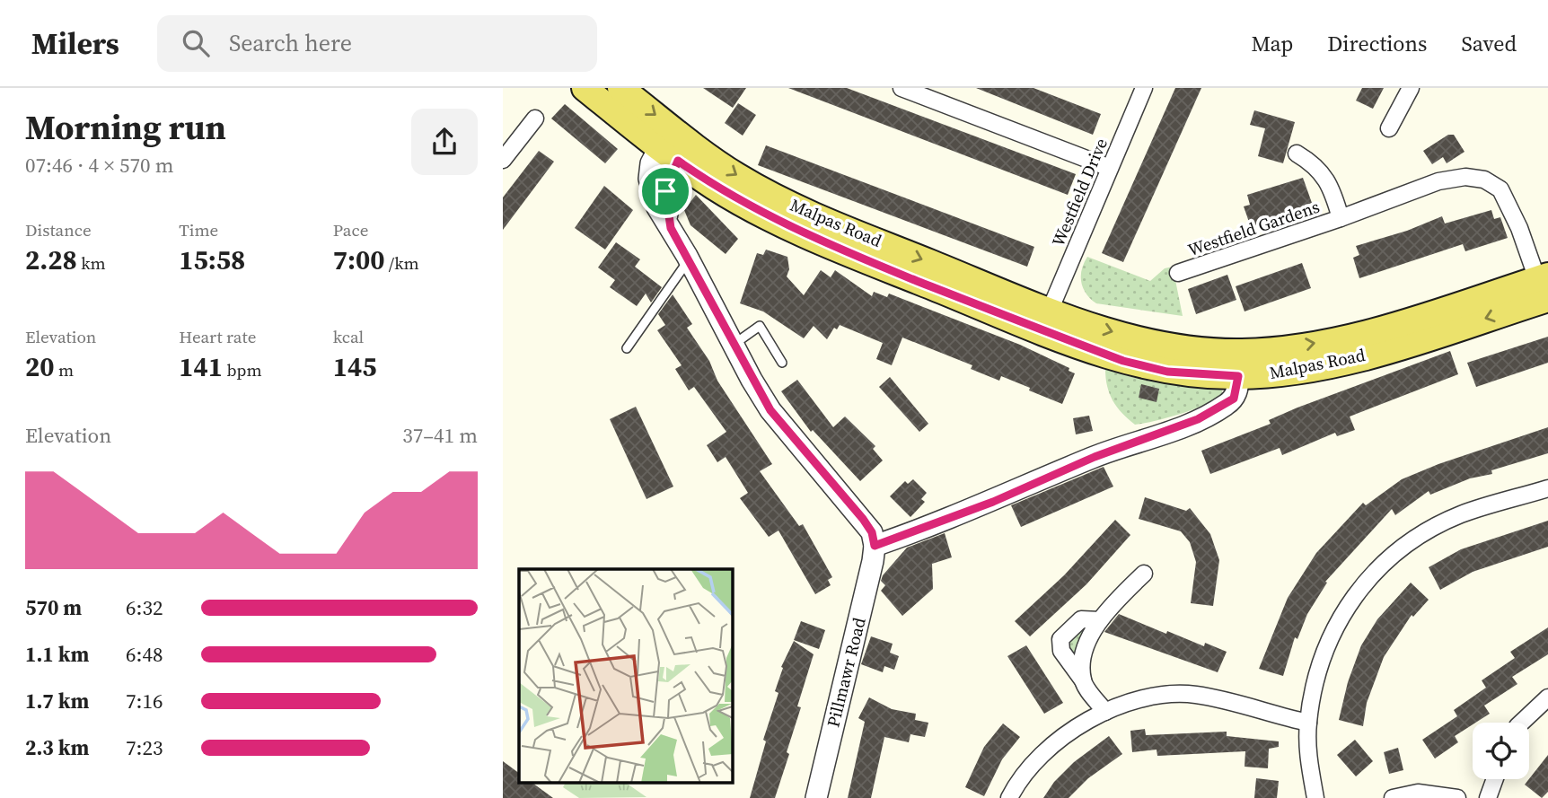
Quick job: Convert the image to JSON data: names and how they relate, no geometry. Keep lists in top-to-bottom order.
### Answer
{
  "streets": {
    "main road": ["Malpas Road"],
    "street": ["Westfield Drive", "Westfield Gardens", "Pillmawr Road"]
  },
  "crossings": [
    ["Westfield Drive", "Malpas Road"],
    ["Malpas Road", "Westfield Gardens"]
  ],
  "page": {
    "header": "Milers",
    "search": "Search here",
    "nav": ["Map", "Directions", "Saved"],
    "heading": ["Morning run", "07:46 · 4 × 570 m"],
    "stats": [
      ["Distance", "2.28 km"],
      ["Time", "15:58"],
      ["Pace", "7:00 /km"],
      ["Elevation", "20 m"],
      ["Heart rate", "141 bpm"],
      ["kcal", "145"]
    ],
    "chart": ["Elevation", "37–41 m"],
    "list": [
      {
        "name": "570 m",
        "note": "6:32"
      },
      {
        "name": "1.1 km",
        "note": "6:48"
      },
      {
        "name": "1.7 km",
        "note": "7:16"
      },
      {
        "name": "2.3 km",
        "note": "7:23"
      }
    ]
  }
}
